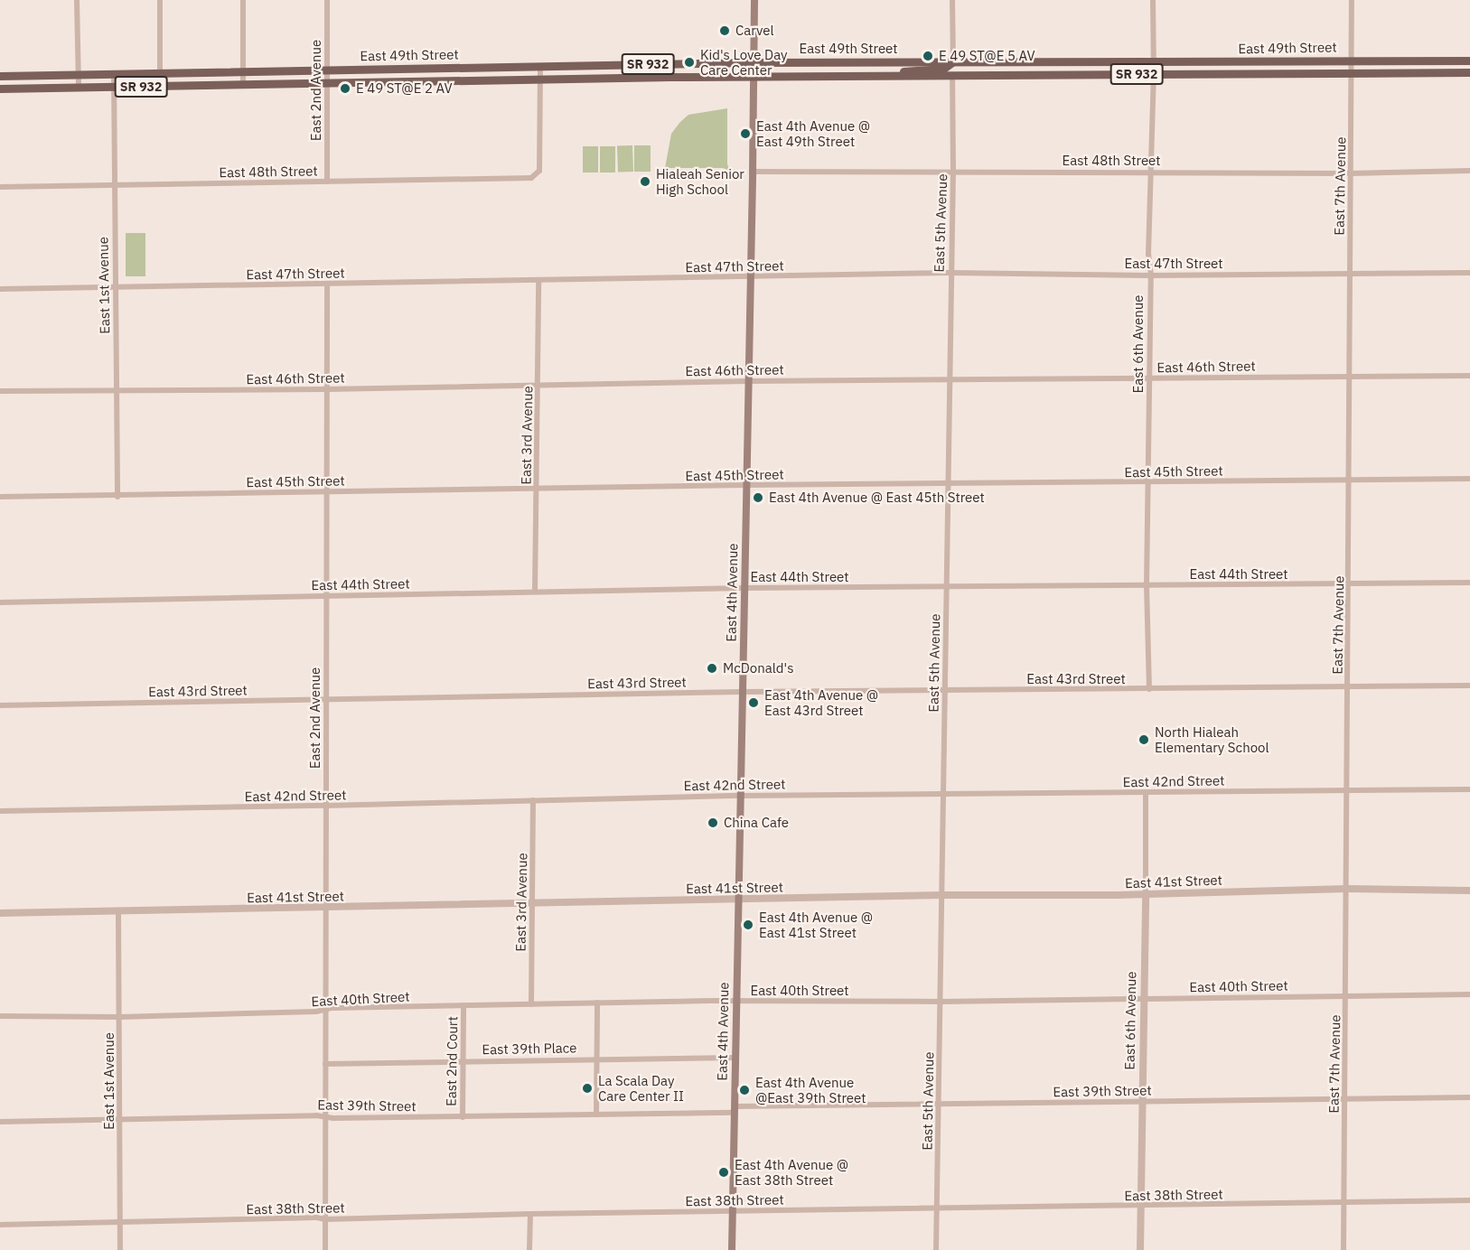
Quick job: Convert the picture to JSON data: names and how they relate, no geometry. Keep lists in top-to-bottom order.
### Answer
{
  "streets": {
    "main road": ["East 49th Street", "SR 932", "East 4th Avenue"],
    "street": [
      "East 2nd Avenue",
      "East 48th Street",
      "East 7th Avenue",
      "East 5th Avenue",
      "East 47th Street",
      "East 1st Avenue",
      "East 6th Avenue",
      "East 46th Street",
      "East 3rd Avenue",
      "East 45th Street",
      "East 44th Street",
      "East 43rd Street",
      "East 42nd Street",
      "East 41st Street",
      "East 40th Street",
      "East 39th Place",
      "East 2nd Court",
      "East 39th Street",
      "East 38th Street"
    ]
  },
  "crossings": [
    ["East 49th Street", "East 2nd Avenue"],
    ["East 49th Street", "East 48th Street"],
    ["East 49th Street", "East 7th Avenue"],
    ["East 49th Street", "East 5th Avenue"],
    ["East 49th Street", "East 1st Avenue"],
    ["East 49th Street", "East 6th Avenue"],
    ["East 49th Street", "East 4th Avenue"],
    ["East 2nd Avenue", "East 48th Street"],
    ["East 2nd Avenue", "East 47th Street"],
    ["East 2nd Avenue", "East 46th Street"],
    ["East 2nd Avenue", "East 45th Street"],
    ["East 2nd Avenue", "East 44th Street"],
    ["East 2nd Avenue", "East 43rd Street"],
    ["East 2nd Avenue", "East 42nd Street"],
    ["East 2nd Avenue", "East 41st Street"],
    ["East 2nd Avenue", "East 40th Street"],
    ["East 2nd Avenue", "East 39th Place"],
    ["East 2nd Avenue", "East 39th Street"],
    ["East 2nd Avenue", "East 38th Street"],
    ["East 48th Street", "East 7th Avenue"],
    ["East 48th Street", "East 5th Avenue"],
    ["East 48th Street", "East 1st Avenue"],
    ["East 48th Street", "East 6th Avenue"],
    ["East 48th Street", "East 4th Avenue"],
    ["East 7th Avenue", "East 47th Street"],
    ["East 7th Avenue", "East 46th Street"],
    ["East 7th Avenue", "East 45th Street"],
    ["East 7th Avenue", "East 44th Street"],
    ["East 7th Avenue", "East 43rd Street"],
    ["East 7th Avenue", "East 42nd Street"],
    ["East 7th Avenue", "East 41st Street"],
    ["East 7th Avenue", "East 40th Street"],
    ["East 7th Avenue", "East 39th Street"],
    ["East 7th Avenue", "East 38th Street"],
    ["East 5th Avenue", "East 47th Street"],
    ["East 5th Avenue", "East 46th Street"],
    ["East 5th Avenue", "East 45th Street"],
    ["East 5th Avenue", "East 44th Street"],
    ["East 5th Avenue", "East 43rd Street"],
    ["East 5th Avenue", "East 42nd Street"],
    ["East 5th Avenue", "East 41st Street"],
    ["East 5th Avenue", "East 40th Street"],
    ["East 5th Avenue", "East 39th Street"],
    ["East 5th Avenue", "East 38th Street"],
    ["East 47th Street", "East 1st Avenue"],
    ["East 47th Street", "East 6th Avenue"],
    ["East 47th Street", "East 3rd Avenue"],
    ["East 47th Street", "East 4th Avenue"],
    ["East 1st Avenue", "East 46th Street"],
    ["East 1st Avenue", "East 45th Street"],
    ["East 1st Avenue", "East 41st Street"],
    ["East 1st Avenue", "East 40th Street"],
    ["East 1st Avenue", "East 39th Street"],
    ["East 1st Avenue", "East 38th Street"],
    ["East 6th Avenue", "East 46th Street"],
    ["East 6th Avenue", "East 45th Street"],
    ["East 6th Avenue", "East 44th Street"],
    ["East 6th Avenue", "East 43rd Street"],
    ["East 6th Avenue", "East 42nd Street"],
    ["East 6th Avenue", "East 41st Street"],
    ["East 6th Avenue", "East 40th Street"],
    ["East 6th Avenue", "East 39th Street"],
    ["East 6th Avenue", "East 38th Street"],
    ["East 46th Street", "East 3rd Avenue"],
    ["East 46th Street", "East 4th Avenue"],
    ["East 3rd Avenue", "East 45th Street"],
    ["East 3rd Avenue", "East 44th Street"],
    ["East 3rd Avenue", "East 42nd Street"],
    ["East 3rd Avenue", "East 41st Street"],
    ["East 3rd Avenue", "East 40th Street"],
    ["East 45th Street", "East 4th Avenue"],
    ["East 44th Street", "East 4th Avenue"],
    ["East 4th Avenue", "East 43rd Street"],
    ["East 4th Avenue", "East 42nd Street"],
    ["East 4th Avenue", "East 41st Street"],
    ["East 4th Avenue", "East 40th Street"],
    ["East 4th Avenue", "East 39th Place"],
    ["East 4th Avenue", "East 39th Street"],
    ["East 4th Avenue", "East 38th Street"],
    ["East 40th Street", "East 2nd Court"],
    ["East 39th Place", "East 2nd Court"],
    ["East 2nd Court", "East 39th Street"]
  ],
  "places": [
    "Carvel",
    "E 49 ST@E 5 AV",
    "Kid's Love Day Care Center",
    "E 49 ST@E 2 AV",
    "East 4th Avenue @ East 49th Street",
    "Hialeah Senior High School",
    "East 4th Avenue @ East 45th Street",
    "McDonald's",
    "East 4th Avenue @ East 43rd Street",
    "North Hialeah Elementary School",
    "China Cafe",
    "East 4th Avenue @ East 41st Street",
    "La Scala Day Care Center II",
    "East 4th Avenue @East 39th Street",
    "East 4th Avenue @ East 38th Street"
  ]
}
